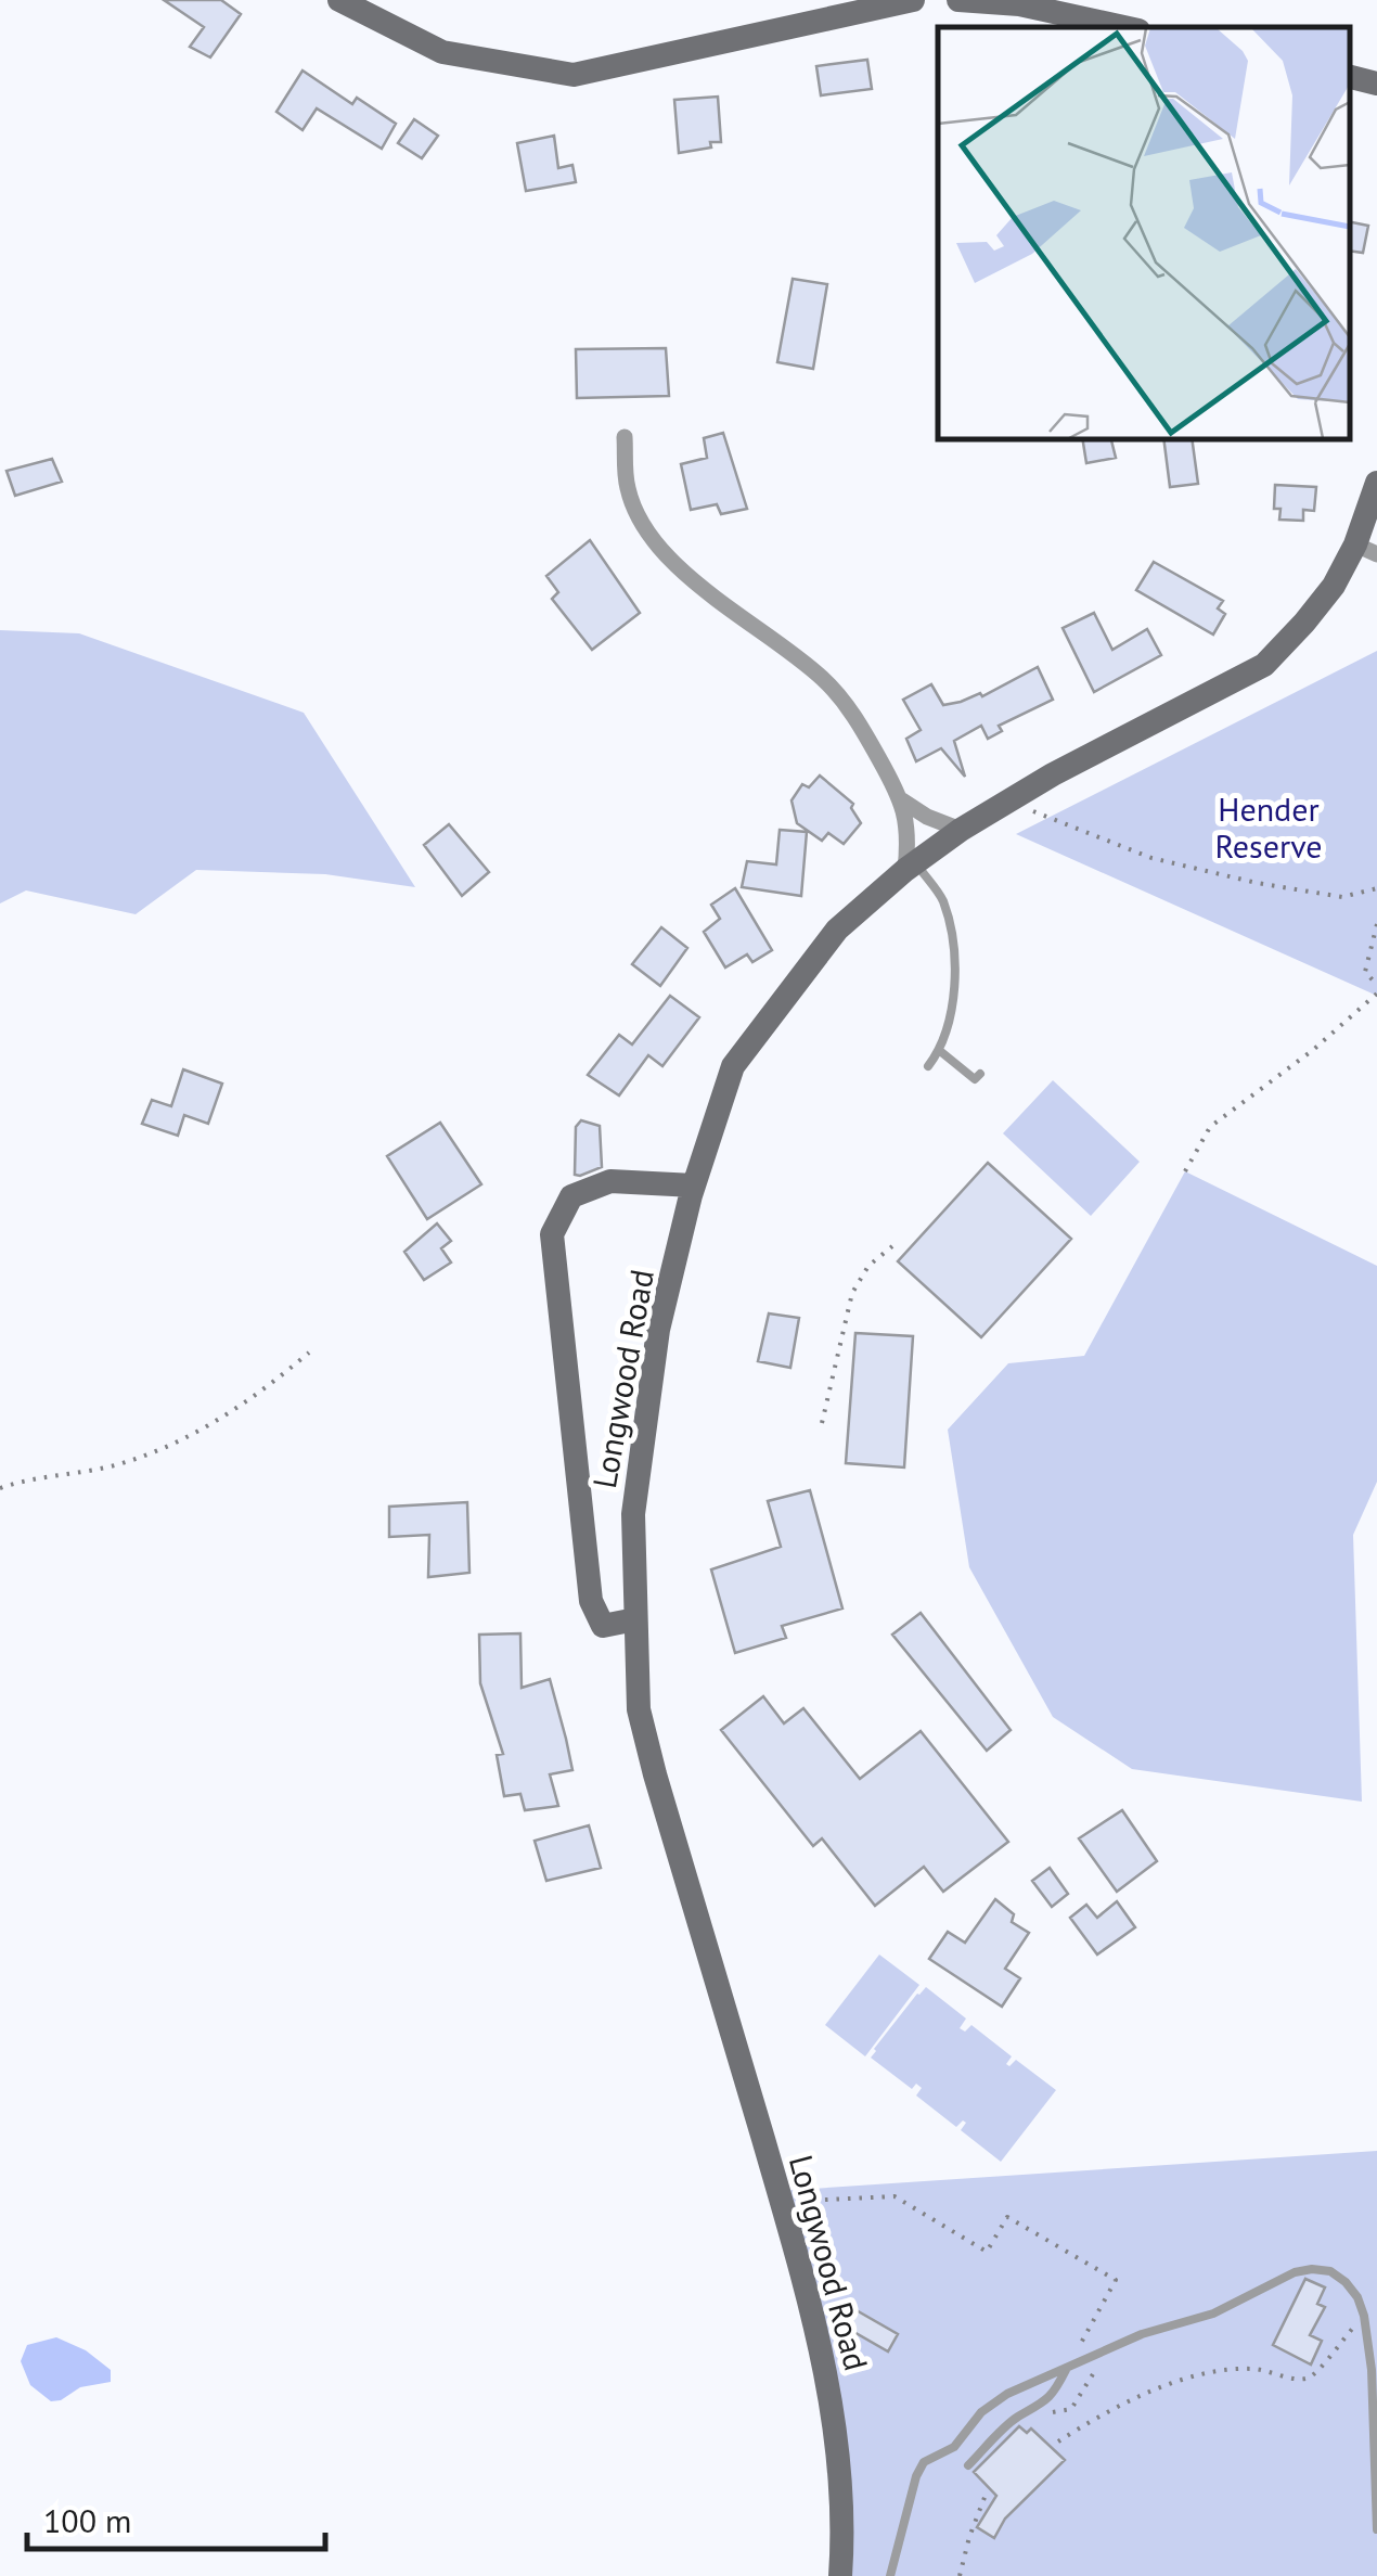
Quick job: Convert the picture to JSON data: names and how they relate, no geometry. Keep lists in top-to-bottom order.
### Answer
{
  "streets": {
    "street": ["Longwood Road"]
  },
  "parks": ["Hender Reserve"],
  "scale_bar": "100 m"
}
